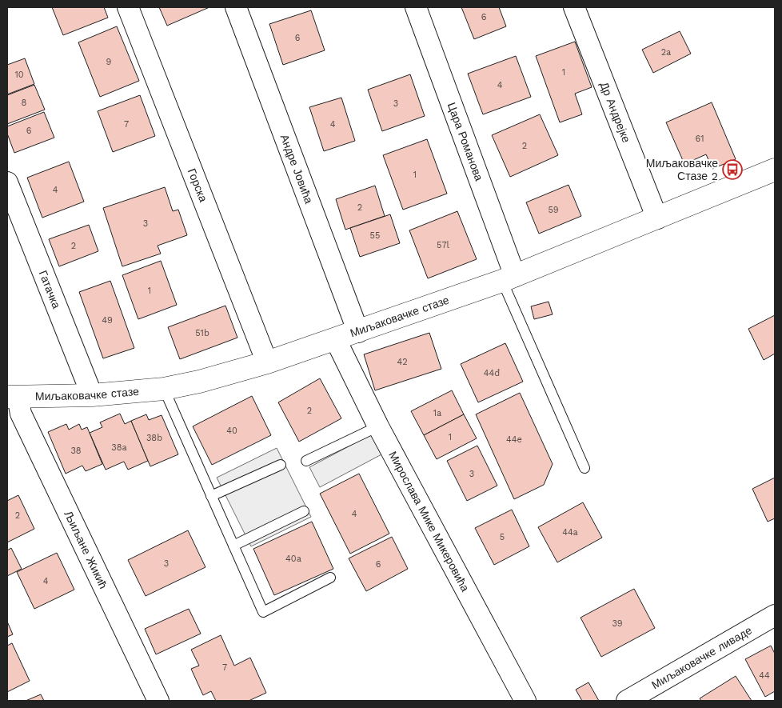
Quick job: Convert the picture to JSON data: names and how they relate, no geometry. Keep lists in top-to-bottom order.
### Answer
{
  "streets": {
    "street": [
      "Др Андрејке",
      "Цара Романова",
      "Андре Јовића",
      "Горска",
      "Гатачка",
      "Миљаковачке стазе",
      "Мирослава Мике Микеровића",
      "Љиљане Жикић",
      "Миљаковачке ливаде"
    ]
  },
  "crossings": [
    ["Др Андрејке", "Миљаковачке стазе"],
    ["Цара Романова", "Миљаковачке стазе"],
    ["Андре Јовића", "Миљаковачке стазе"],
    ["Горска", "Миљаковачке стазе"],
    ["Гатачка", "Миљаковачке стазе"],
    ["Миљаковачке стазе", "Мирослава Мике Микеровића"],
    ["Миљаковачке стазе", "Љиљане Жикић"]
  ],
  "places": {
    "bus stop": ["Миљаковачке Стазе 2"]
  },
  "house_numbers": [
    "6",
    "6",
    "2a",
    "9",
    "1",
    "10",
    "4",
    "8",
    "3",
    "7",
    "4",
    "6",
    "61",
    "2",
    "1",
    "4",
    "2",
    "59",
    "3",
    "55",
    "57l",
    "2",
    "1",
    "49",
    "51b",
    "42",
    "44đ",
    "2",
    "1a",
    "40",
    "1",
    "38b",
    "44e",
    "38a",
    "38",
    "3",
    "4",
    "2",
    "44a",
    "5",
    "40a",
    "3",
    "6",
    "4",
    "39",
    "7",
    "44"
  ]
}
